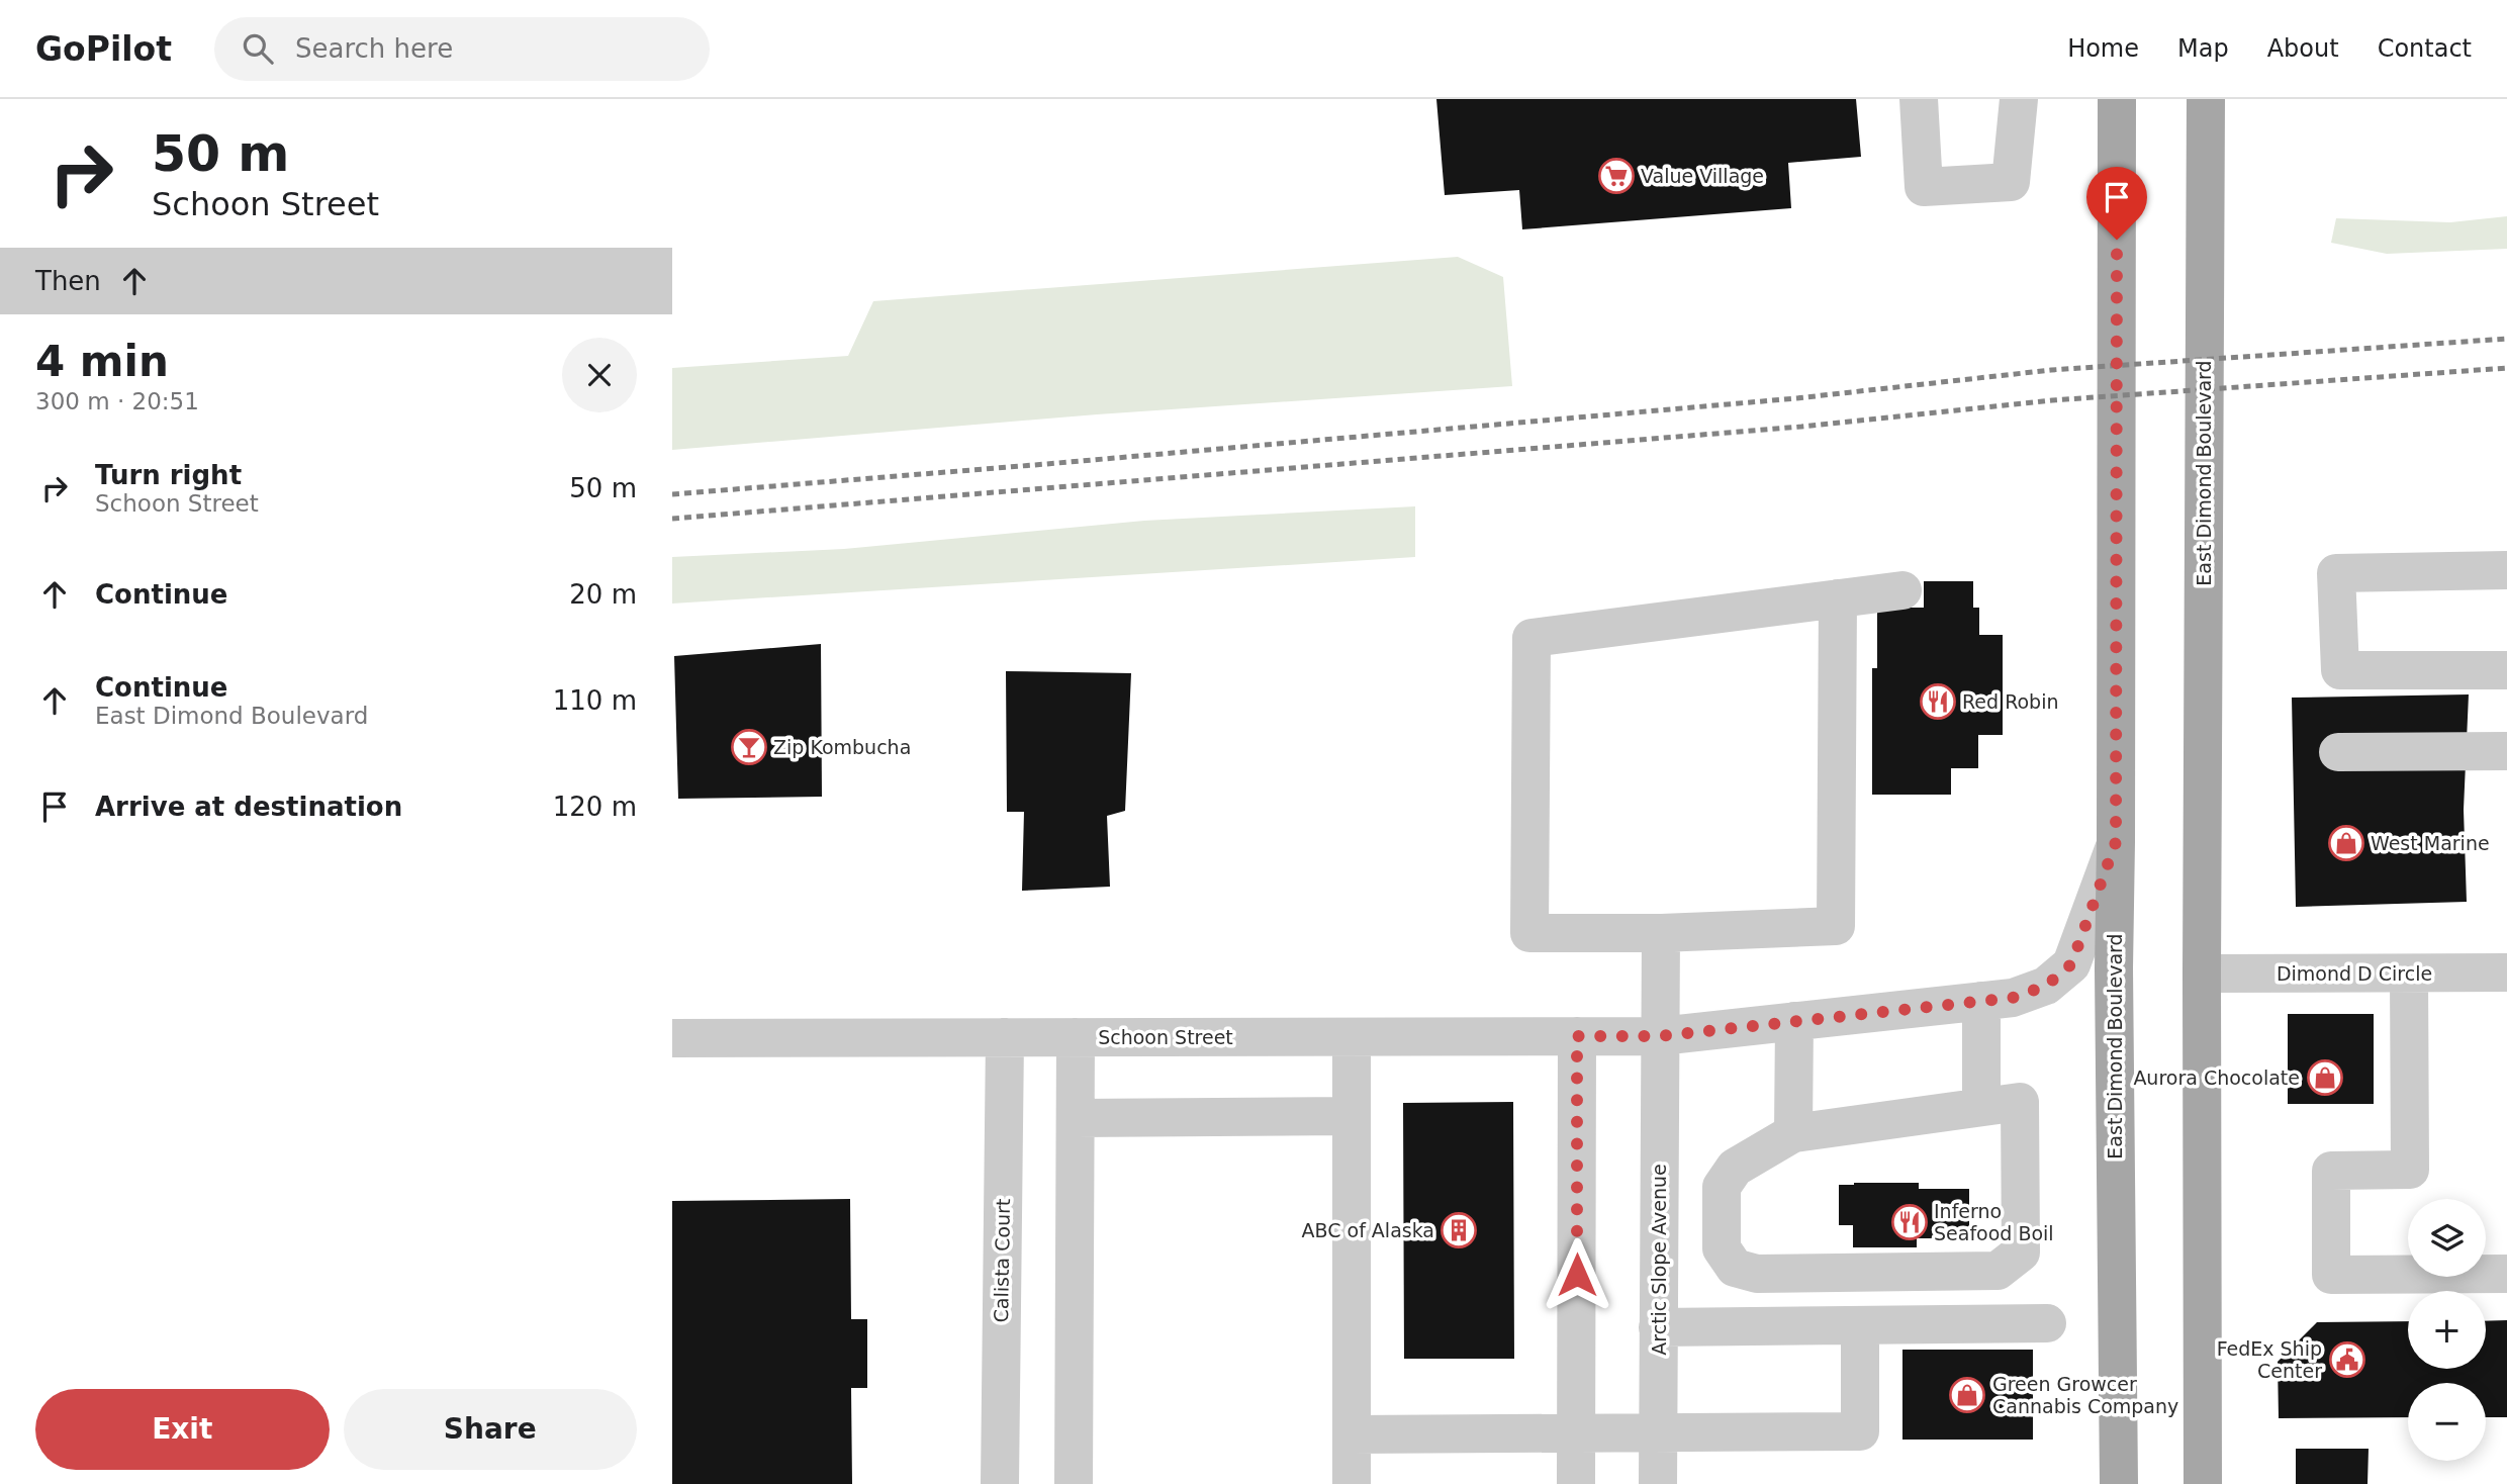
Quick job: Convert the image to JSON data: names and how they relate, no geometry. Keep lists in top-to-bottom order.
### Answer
{
  "streets": {
    "main road": ["East Dimond Boulevard"],
    "street": [
      "Dimond D Circle",
      "Schoon Street",
      "Arctic Slope Avenue",
      "Calista Court"
    ]
  },
  "crossings": [
    ["East Dimond Boulevard", "Dimond D Circle"],
    ["East Dimond Boulevard", "Schoon Street"],
    ["Schoon Street", "Arctic Slope Avenue"],
    ["Schoon Street", "Calista Court"]
  ],
  "places": {
    "supermarket": ["Value Village"],
    "restaurant": ["Red Robin", "Inferno Seafood Boil"],
    "bar": ["Zip Kombucha"],
    "shop": ["West Marine", "Aurora Chocolate", "Green Growcer Cannabis Company"],
    "building": ["ABC of Alaska"],
    "public building": ["FedEx Ship Center"]
  },
  "page": {
    "header": "GoPilot",
    "search": "Search here",
    "nav": [
      "Home",
      "Map",
      "About",
      "Contact"
    ],
    "turn": ["50 m", "Schoon Street"],
    "then": "Then",
    "heading": ["4 min", "300 m · 20:51"],
    "list": [
      {
        "name": "Turn right",
        "note": "Schoon Street",
        "value": "50 m"
      },
      {
        "name": "Continue",
        "value": "20 m"
      },
      {
        "name": "Continue",
        "note": "East Dimond Boulevard",
        "value": "110 m"
      },
      {
        "name": "Arrive at destination",
        "value": "120 m"
      }
    ],
    "map_buttons": ["+", "−"],
    "buttons": ["Exit", "Share"]
  }
}
